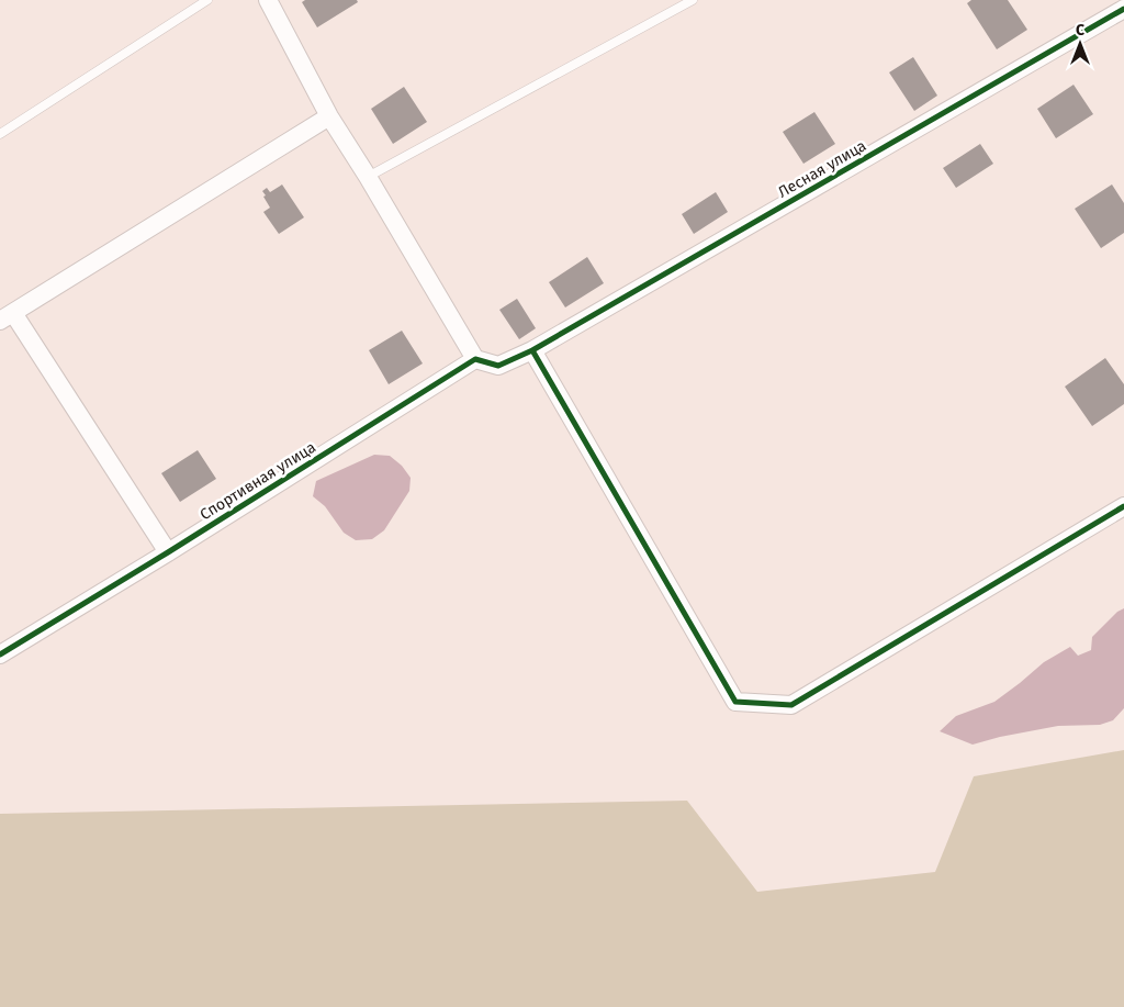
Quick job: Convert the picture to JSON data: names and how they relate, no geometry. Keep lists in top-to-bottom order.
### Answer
{
  "streets": {
    "street": ["Лесная улица", "Спортивная улица"]
  },
  "north": "top"
}
